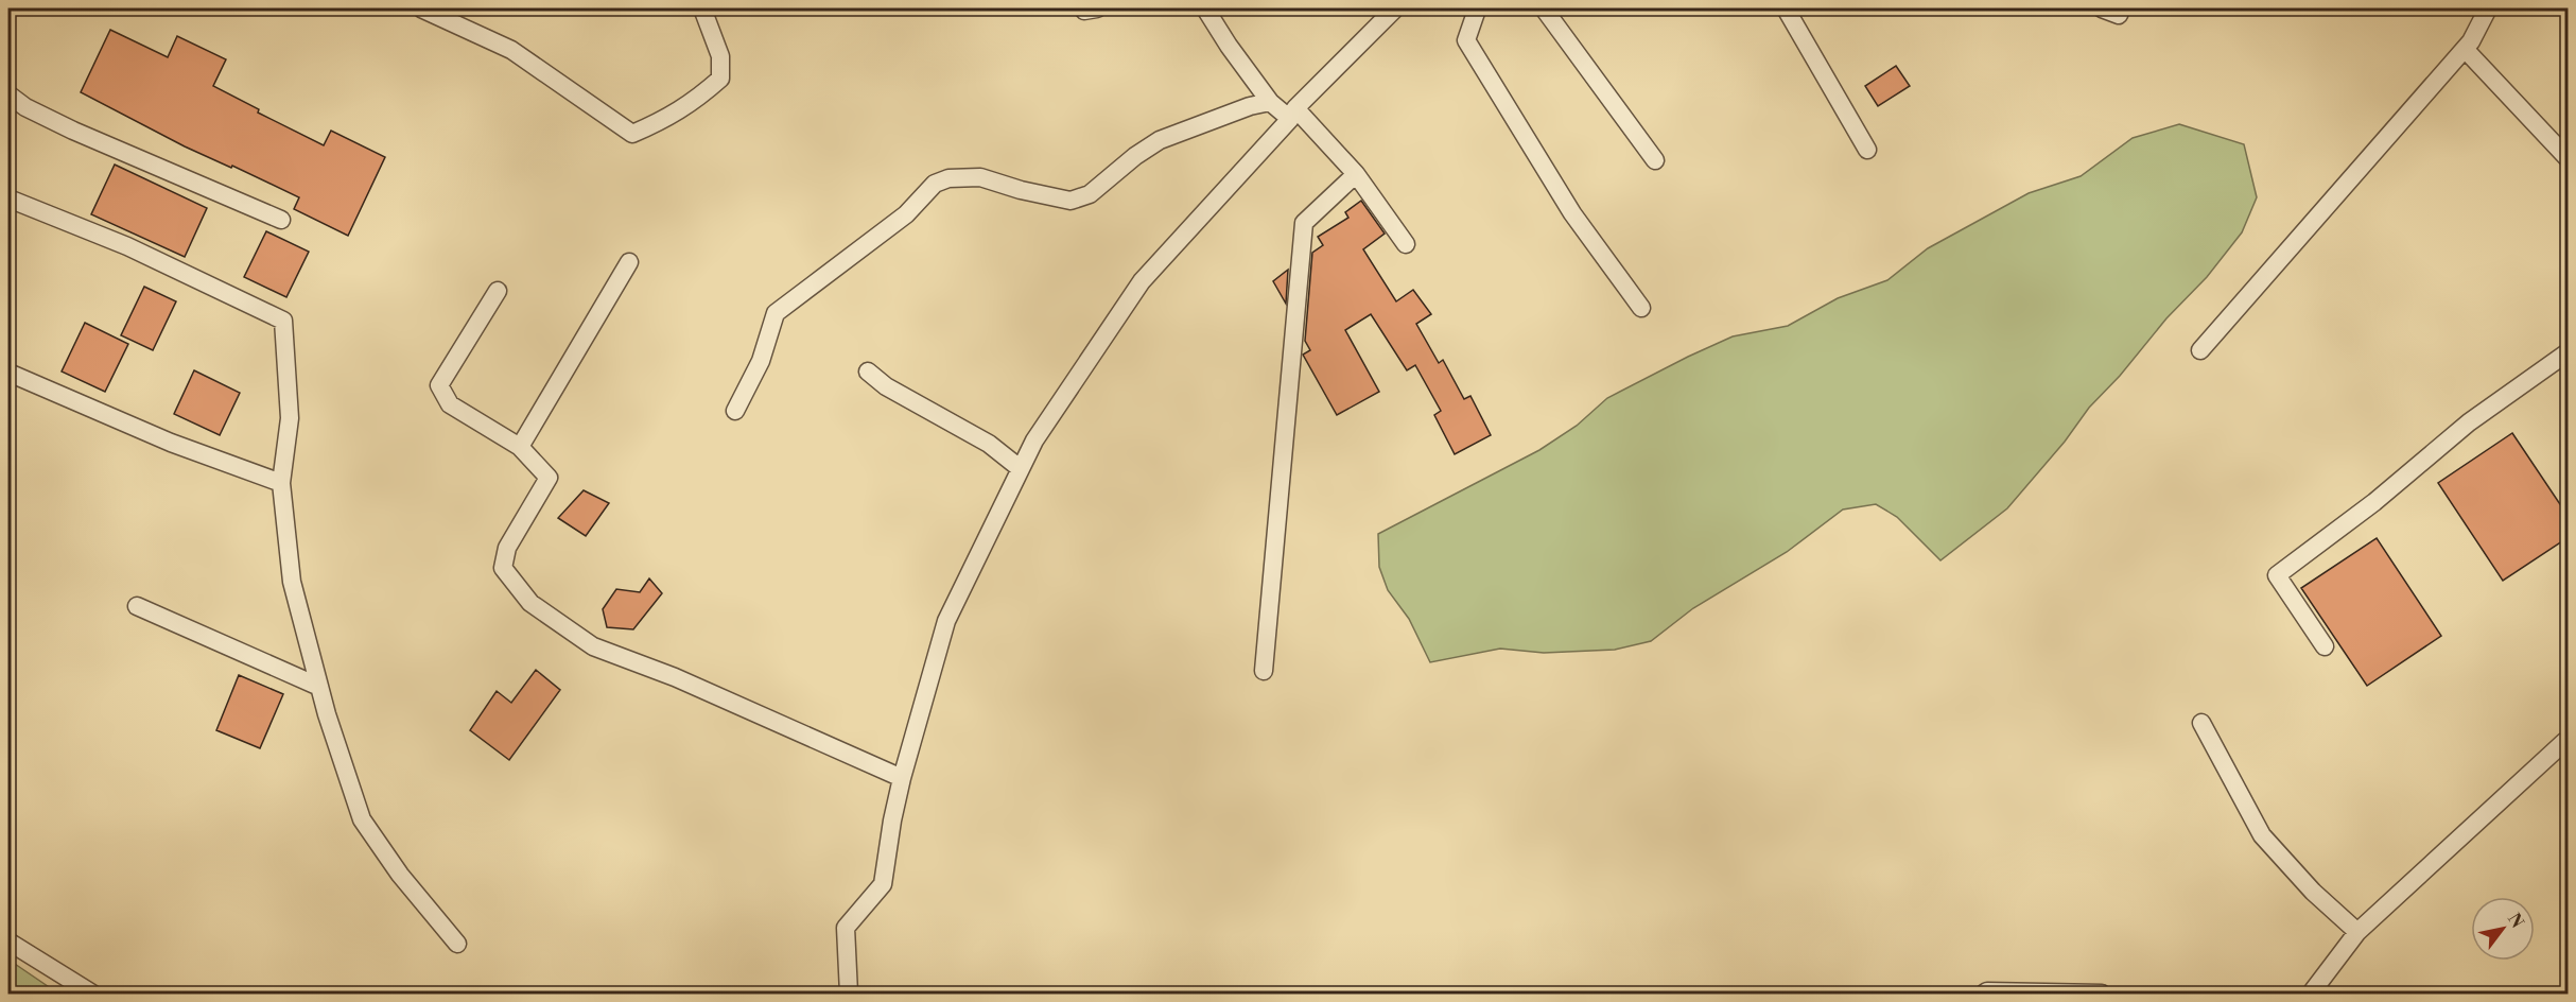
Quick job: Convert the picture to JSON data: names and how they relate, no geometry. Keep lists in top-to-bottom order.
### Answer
{
  "north": "top right"
}
